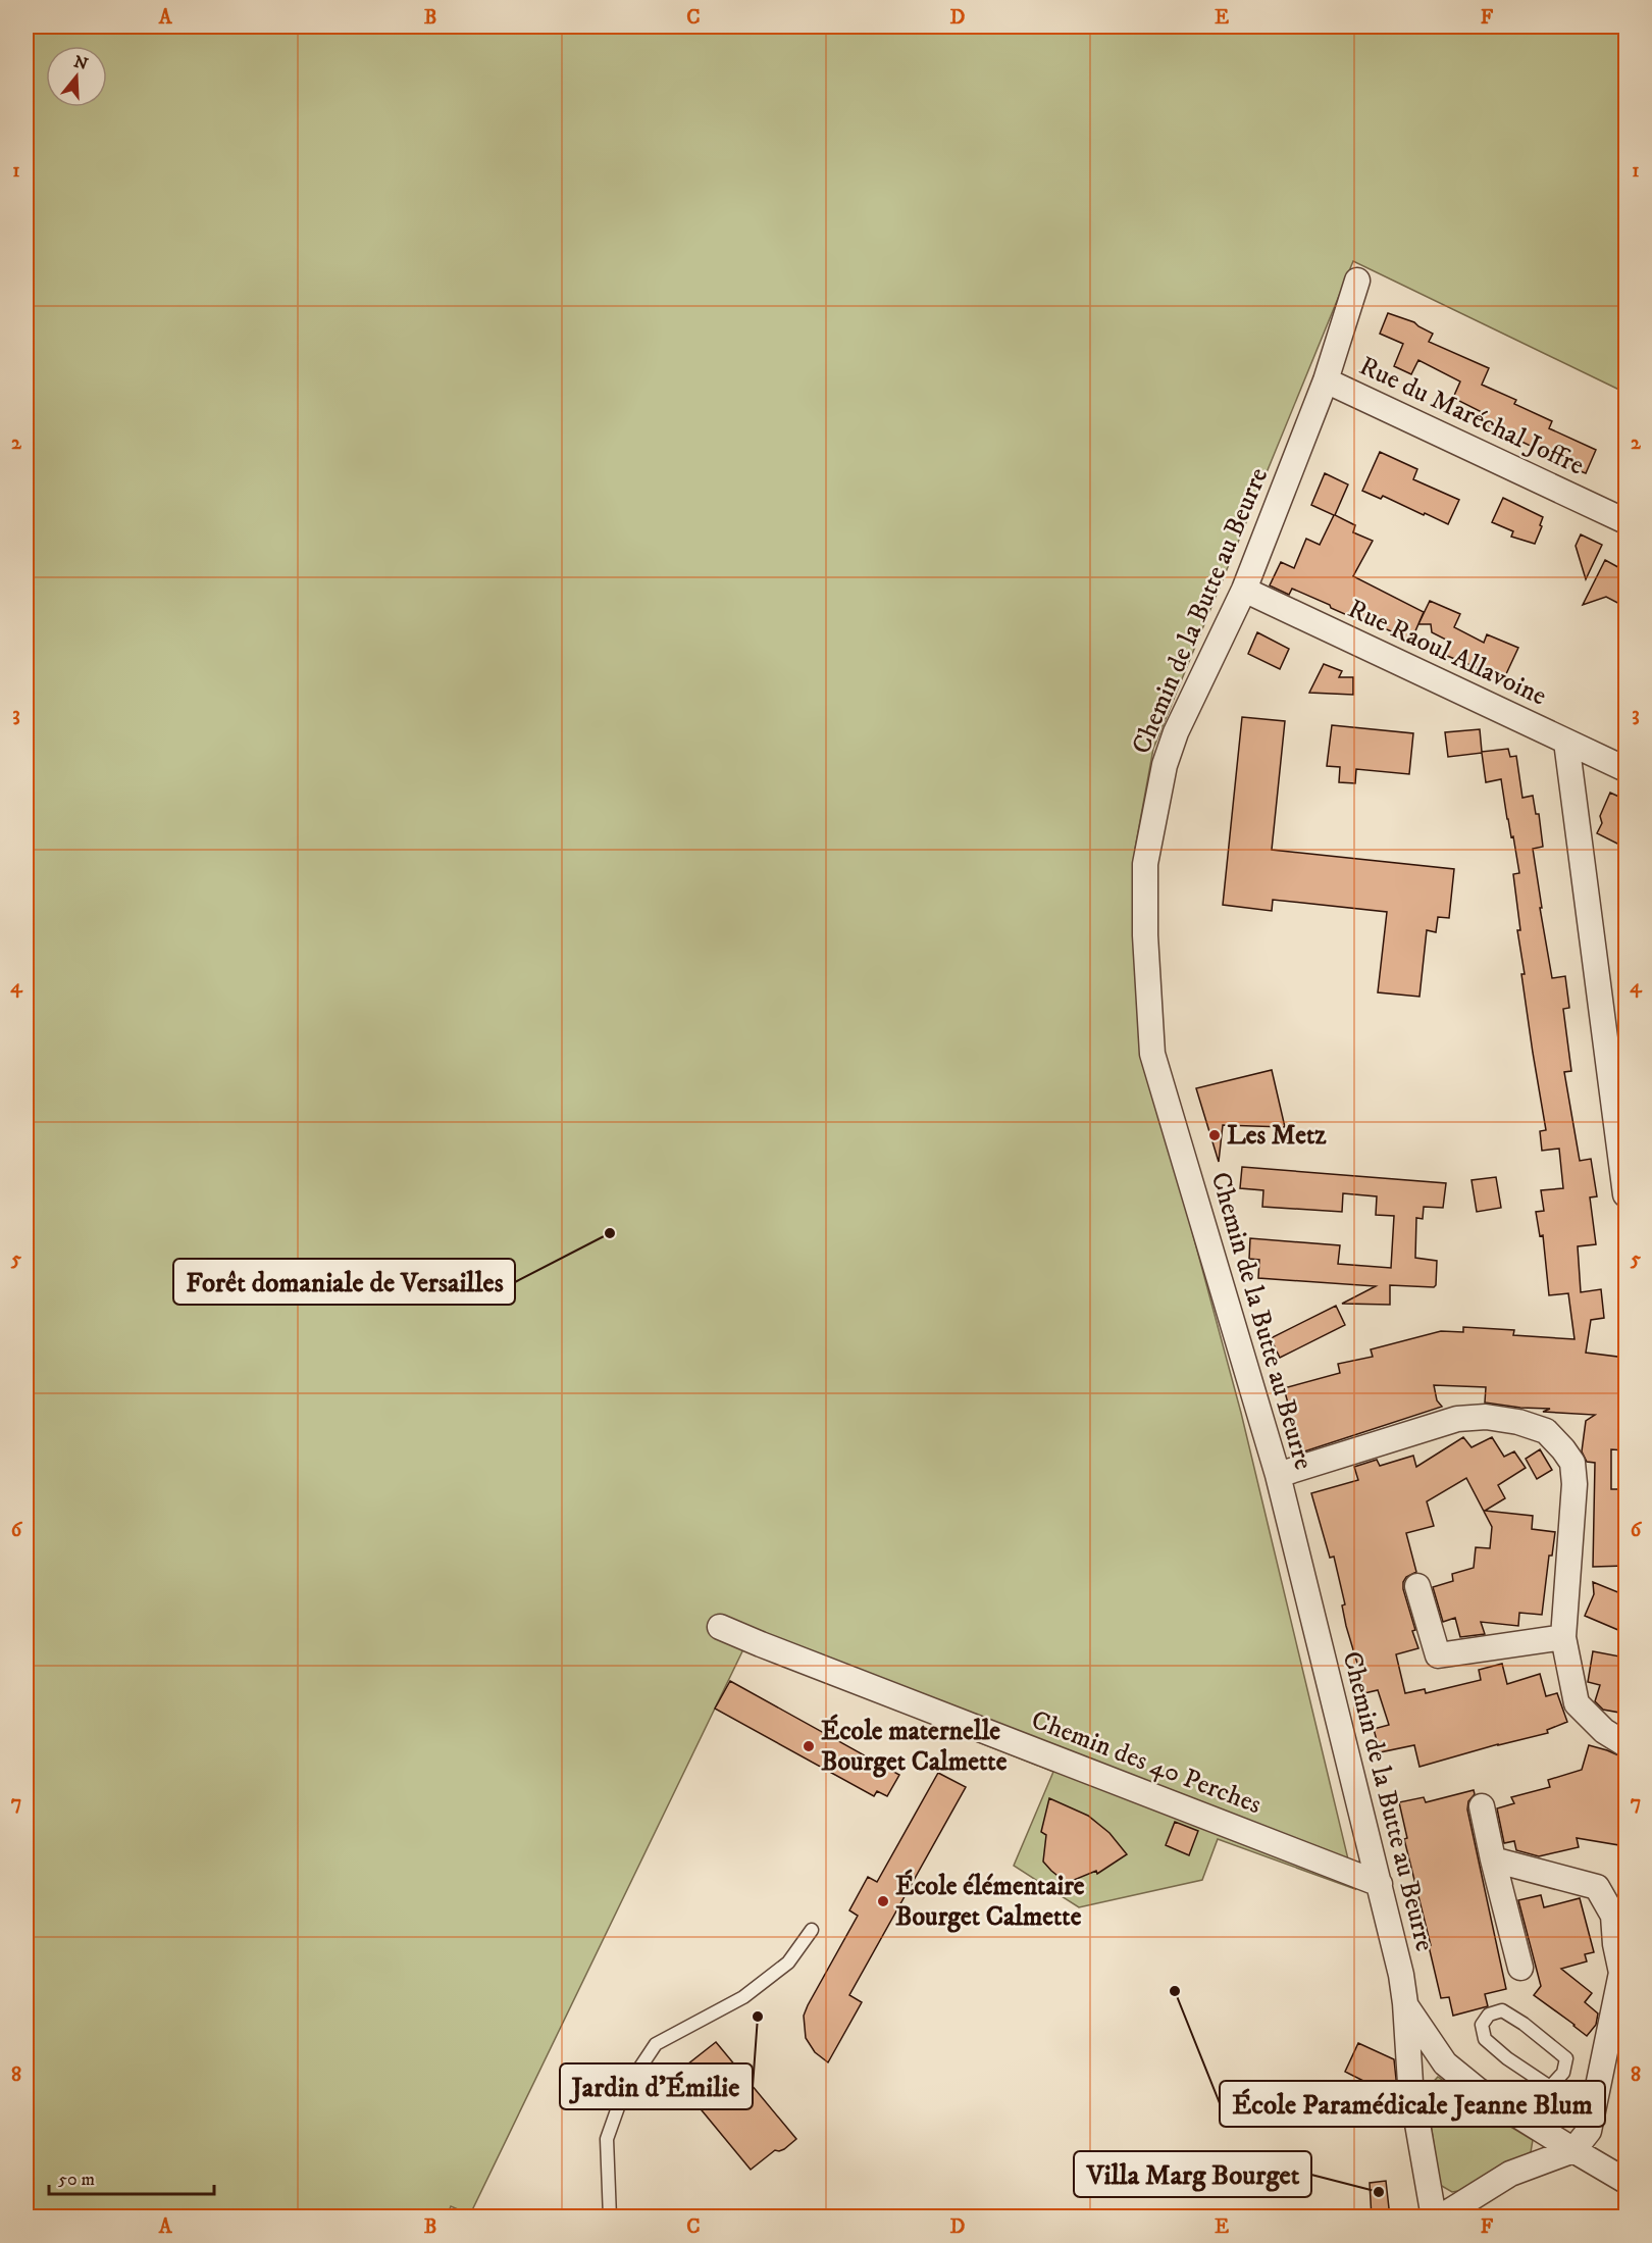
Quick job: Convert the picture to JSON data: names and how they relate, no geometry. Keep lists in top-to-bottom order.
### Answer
{
  "streets": {
    "street": [
      "Rue du Maréchal Joffre",
      "Chemin de la Butte au Beurre",
      "Rue Raoul Allavoine",
      "Chemin des 40 Perches"
    ]
  },
  "crossings": [
    ["Rue du Maréchal Joffre", "Chemin de la Butte au Beurre"],
    ["Chemin de la Butte au Beurre", "Rue Raoul Allavoine"],
    ["Chemin de la Butte au Beurre", "Chemin des 40 Perches"]
  ],
  "places": [
    "Les Metz",
    "Forêt domaniale de Versailles",
    "École maternelle Bourget Calmette",
    "École élémentaire Bourget Calmette",
    "École Paramédicale Jeanne Blum",
    "Jardin d'Émilie",
    "Villa Marg Bourget"
  ],
  "scale_bar": "50 m",
  "north": "top",
  "grid": {
    "columns": [
      "A",
      "B",
      "C",
      "D",
      "E",
      "F"
    ],
    "rows": [
      "1",
      "2",
      "3",
      "4",
      "5",
      "6",
      "7",
      "8"
    ]
  }
}
